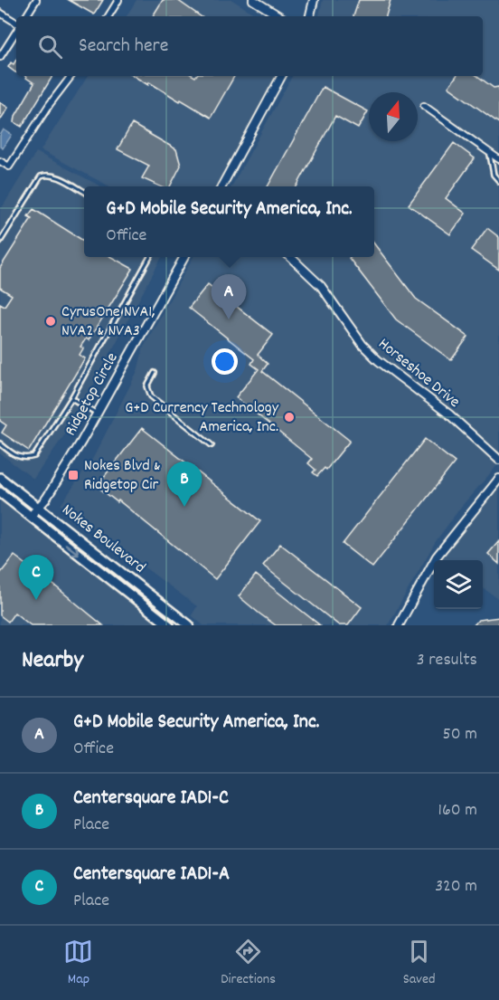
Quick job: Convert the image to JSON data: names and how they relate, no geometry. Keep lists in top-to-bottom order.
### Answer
{
  "streets": {
    "main road": ["Nokes Boulevard"],
    "street": ["Horseshoe Drive", "Ridgetop Circle"]
  },
  "crossings": [
    ["Ridgetop Circle", "Nokes Boulevard"]
  ],
  "places": {
    "other": ["CyrusOne NVA1, NVA2 & NVA3", "G+D Currency Technology America, Inc."],
    "transit": ["Nokes Blvd & Ridgetop Cir"]
  },
  "north": "top",
  "page": {
    "search": "Search here",
    "popup": ["G+D Mobile Security America, Inc.", "Office"],
    "pins": ["A", "B", "C"],
    "heading": ["Nearby", "3 results"],
    "list": [
      {
        "mark": "A",
        "name": "G+D Mobile Security America, Inc.",
        "note": "Office",
        "value": "50 m"
      },
      {
        "mark": "B",
        "name": "Centersquare IAD1-C",
        "note": "Place",
        "value": "160 m"
      },
      {
        "mark": "C",
        "name": "Centersquare IAD1-A",
        "note": "Place",
        "value": "320 m"
      }
    ],
    "nav": ["Map", "Directions", "Saved"]
  }
}
